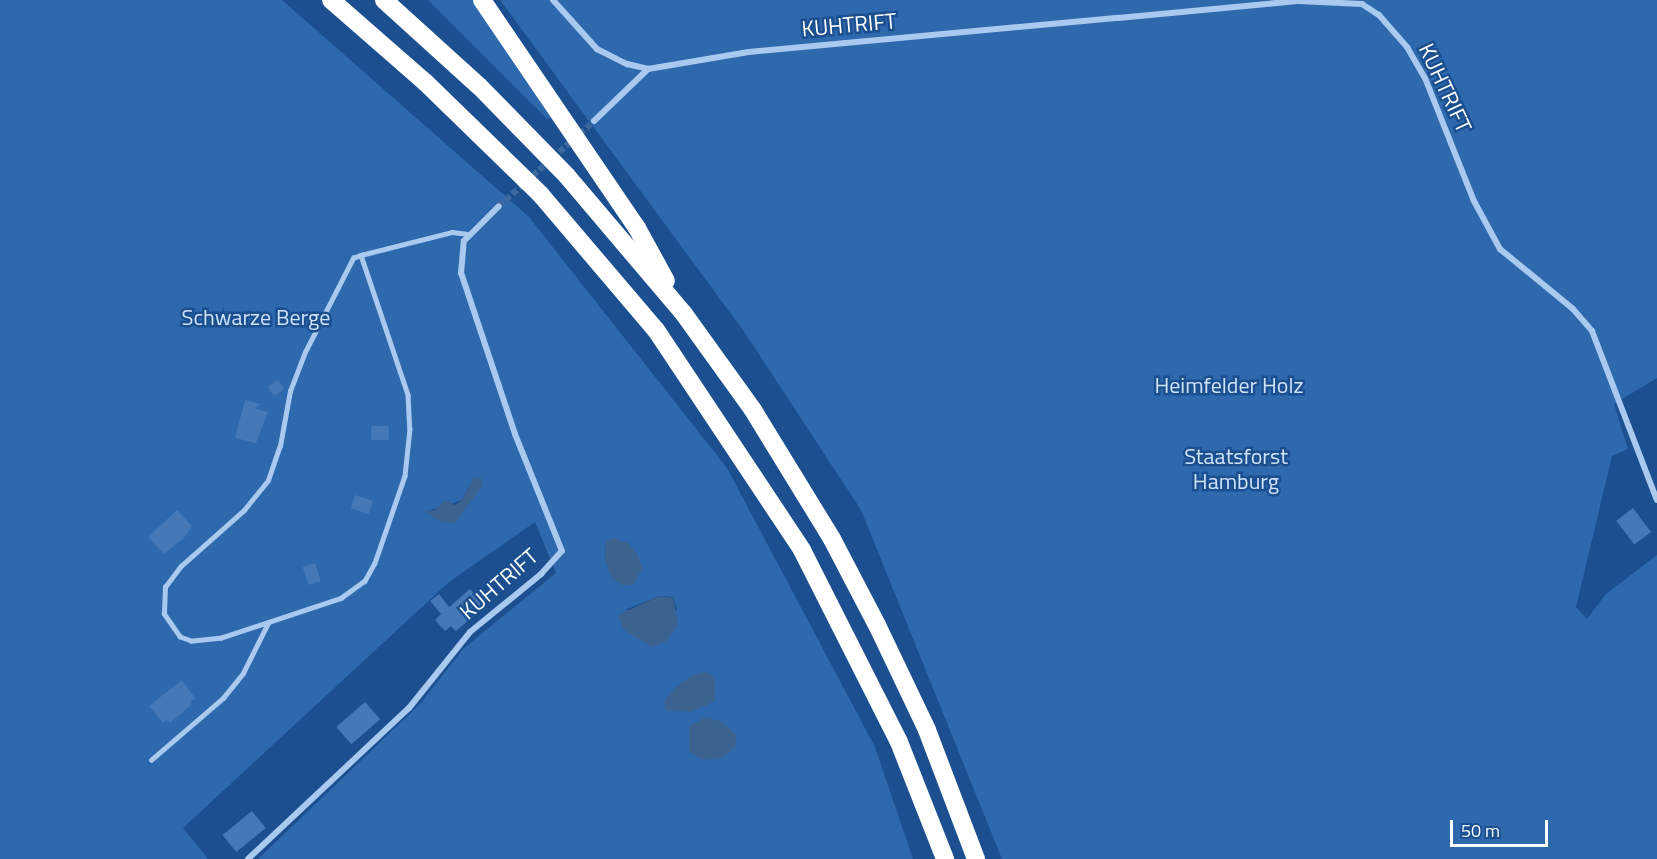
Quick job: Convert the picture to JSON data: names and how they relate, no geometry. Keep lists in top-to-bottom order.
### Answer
{
  "streets": {
    "street": ["KUHTRIFT"]
  },
  "parks": ["Schwarze Berge", "Heimfelder Holz", "Staatsforst Hamburg"],
  "scale_bar": "50 m"
}
